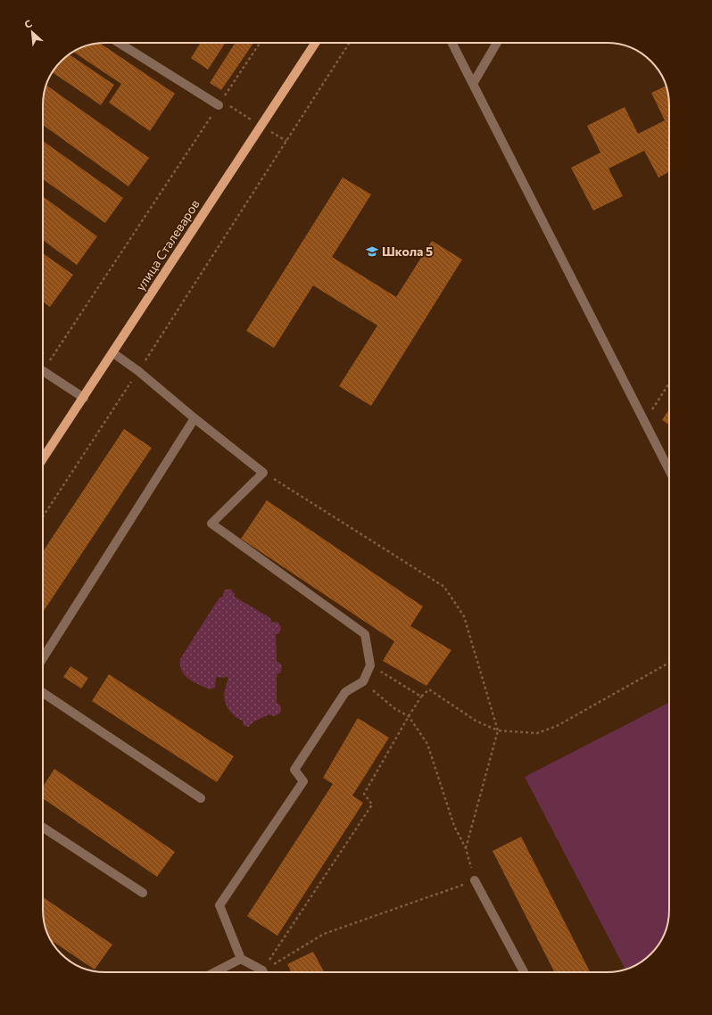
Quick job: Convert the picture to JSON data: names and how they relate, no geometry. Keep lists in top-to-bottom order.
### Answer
{
  "streets": {
    "main road": ["улица Сталеваров"]
  },
  "places": {
    "school or university": ["Школа 5"]
  },
  "north": "top left"
}
